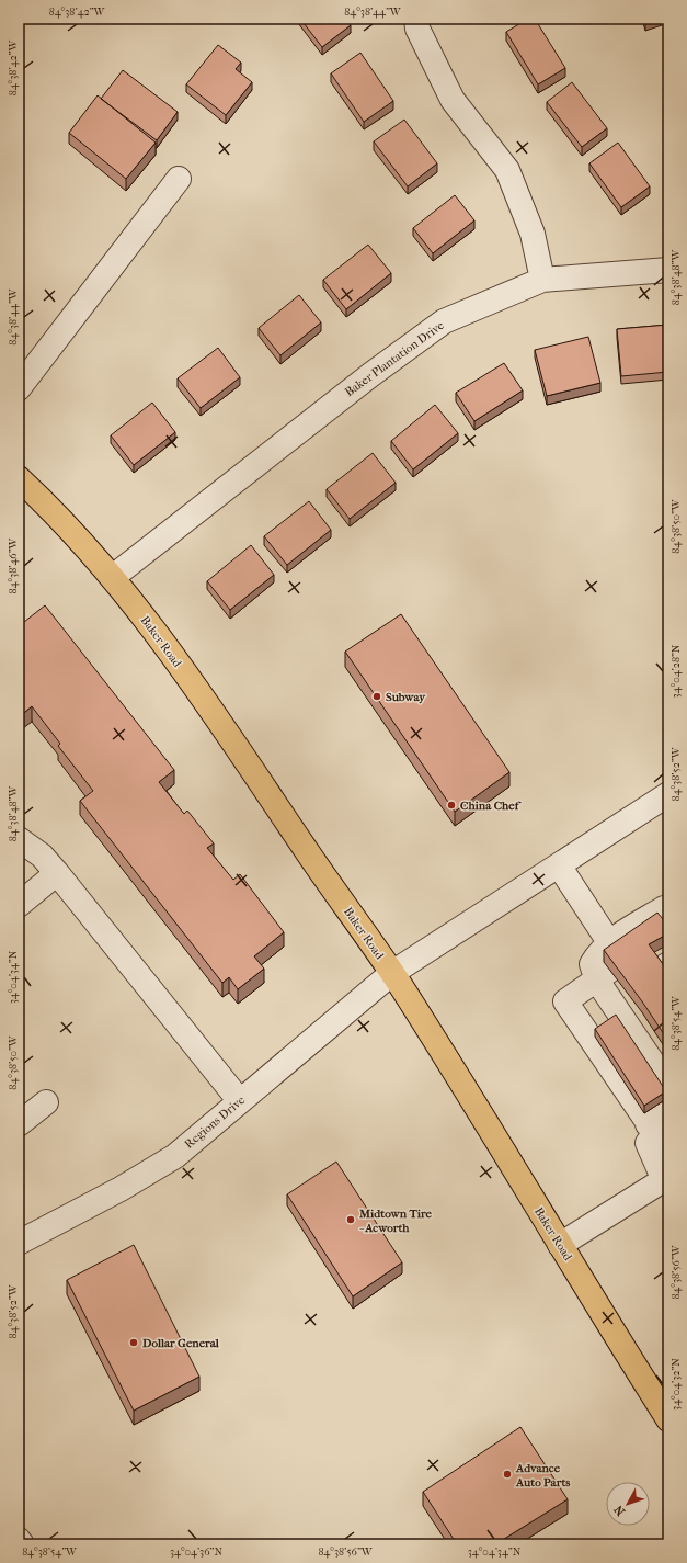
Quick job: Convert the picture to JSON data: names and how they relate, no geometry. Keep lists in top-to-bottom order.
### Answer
{
  "streets": {
    "main road": ["Baker Road"],
    "street": ["Baker Plantation Drive", "Regions Drive"]
  },
  "crossings": [
    ["Baker Plantation Drive", "Baker Road"],
    ["Baker Road", "Regions Drive"]
  ],
  "places": [
    "Subway",
    "China Chef",
    "Midtown Tire - Acworth",
    "Dollar General",
    "Advance Auto Parts"
  ],
  "north": "bottom left",
  "coordinates": [
    "84°38'42\"W",
    "84°38'44\"W",
    "84°38'48\"W",
    "84°38'50\"W",
    "84°38'46\"W",
    "34°04'28\"N",
    "84°38'52\"W",
    "34°04'34\"N",
    "84°38'54\"W",
    "84°38'56\"W",
    "34°04'32\"N",
    "34°04'36\"N"
  ]
}
